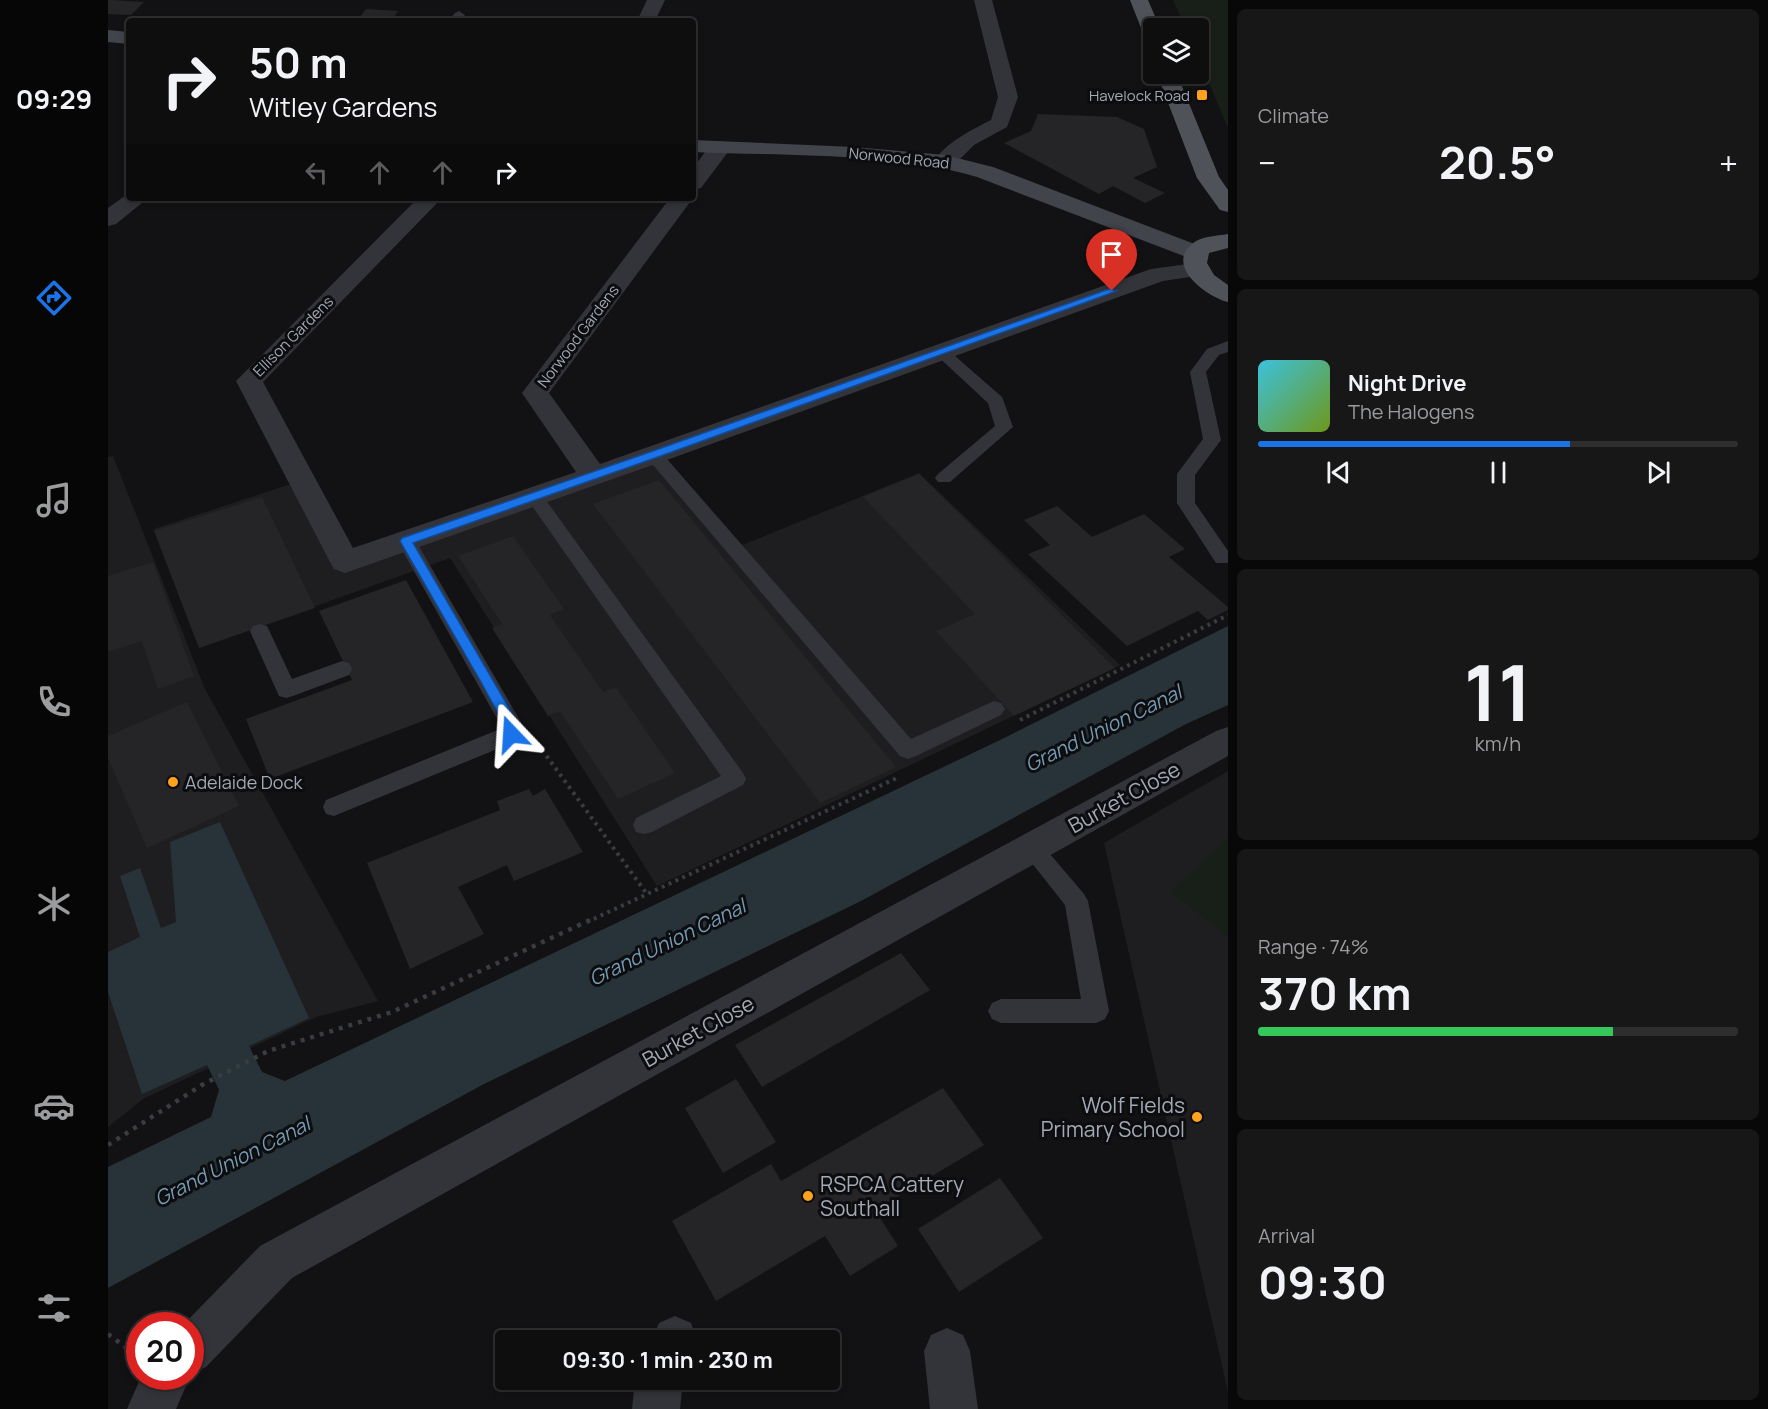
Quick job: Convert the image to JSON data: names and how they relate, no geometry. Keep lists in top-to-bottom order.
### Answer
{
  "streets": {
    "street": [
      "Norwood Road",
      "Ellison Gardens",
      "Norwood Gardens",
      "Burket Close"
    ]
  },
  "water": ["Grand Union Canal"],
  "places": {
    "transit": ["Havelock Road"],
    "other": ["Adelaide Dock", "Wolf Fields Primary School", "RSPCA Cattery Southall"]
  },
  "page": {
    "tabs": "09:29",
    "tile": [
      "Climate",
      ["11", "km/h"],
      ["Range · 74%", "370 km"],
      ["Arrival", "09:30"]
    ],
    "turn": ["50 m", "Witley Gardens"],
    "heat": ["−", "20.5°", "+"],
    "song": ["Night Drive", "The Halogens"],
    "limit": "20",
    "trip": "09:30 · 1 min · 230 m"
  }
}
